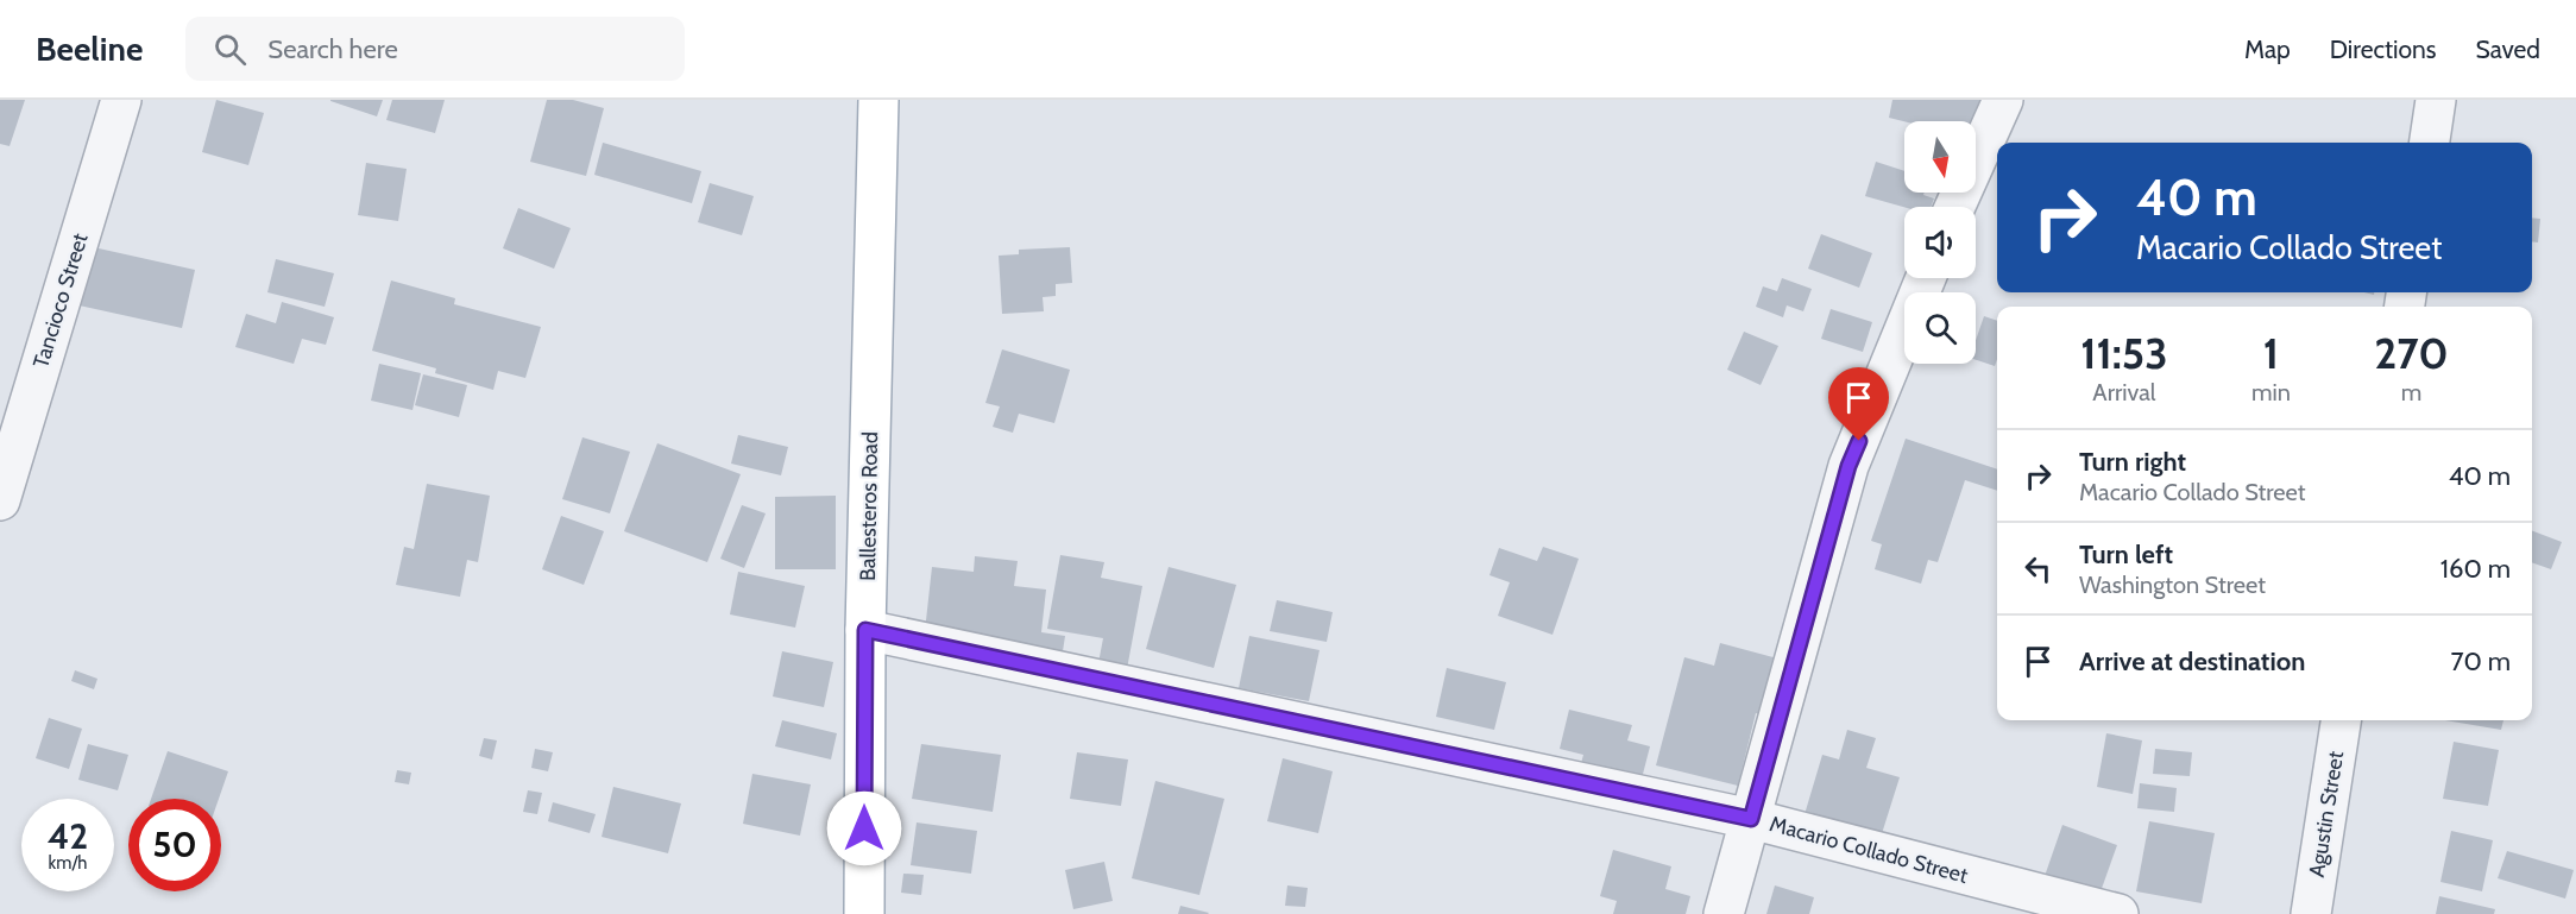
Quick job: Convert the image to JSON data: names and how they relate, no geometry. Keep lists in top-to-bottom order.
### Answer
{
  "streets": {
    "main road": ["Ballesteros Road"],
    "street": ["Tancioco Street", "Agustin Street", "Macario Collado Street"]
  },
  "crossings": [
    ["Ballesteros Road", "Macario Collado Street"]
  ],
  "north": "bottom",
  "page": {
    "header": "Beeline",
    "search": "Search here",
    "nav": ["Map", "Directions", "Saved"],
    "turn": ["40 m", "Macario Collado Street"],
    "eta": [
      "11:53",
      "Arrival",
      "1",
      "min",
      "270",
      "m"
    ],
    "list": [
      {
        "name": "Turn right",
        "note": "Macario Collado Street",
        "value": "40 m"
      },
      {
        "name": "Turn left",
        "note": "Washington Street",
        "value": "160 m"
      },
      {
        "name": "Arrive at destination",
        "value": "70 m"
      }
    ],
    "speed": "42 km/h",
    "limit": "50"
  }
}
